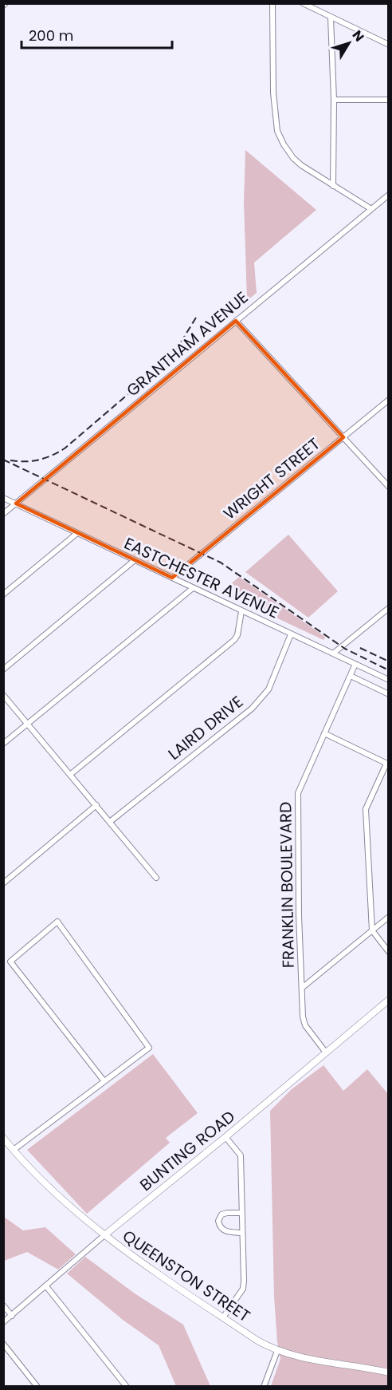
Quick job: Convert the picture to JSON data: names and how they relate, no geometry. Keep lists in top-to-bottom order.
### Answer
{
  "streets": {
    "main road": ["BUNTING ROAD", "QUEENSTON STREET"],
    "street": [
      "GRANTHAM AVENUE",
      "WRIGHT STREET",
      "EASTCHESTER AVENUE",
      "LAIRD DRIVE",
      "FRANKLIN BOULEVARD"
    ]
  },
  "crossings": [
    ["GRANTHAM AVENUE", "EASTCHESTER AVENUE"],
    ["WRIGHT STREET", "EASTCHESTER AVENUE"],
    ["EASTCHESTER AVENUE", "LAIRD DRIVE"],
    ["EASTCHESTER AVENUE", "FRANKLIN BOULEVARD"],
    ["FRANKLIN BOULEVARD", "BUNTING ROAD"],
    ["BUNTING ROAD", "QUEENSTON STREET"]
  ],
  "scale_bar": "200 m",
  "north": "top right"
}
